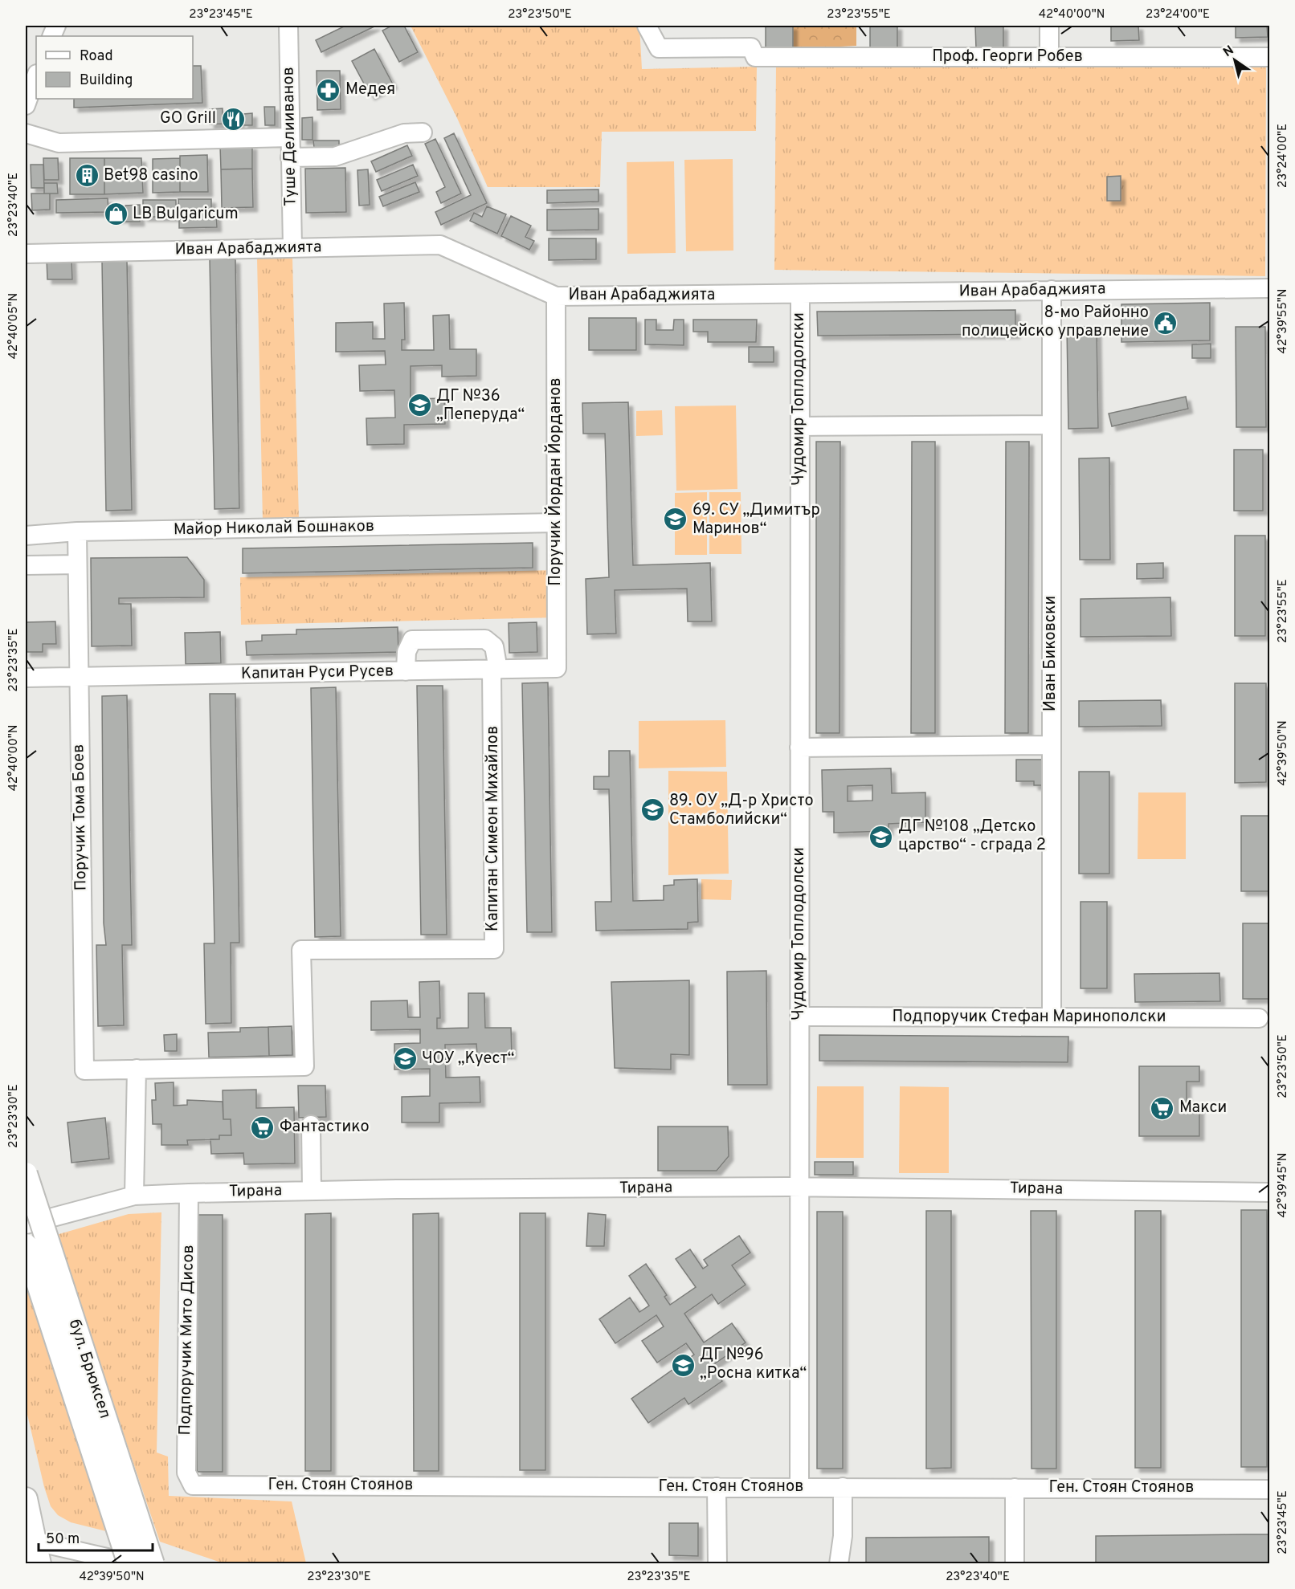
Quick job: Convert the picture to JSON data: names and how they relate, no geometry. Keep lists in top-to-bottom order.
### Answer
{
  "streets": {
    "main road": ["бул. Брюксел"],
    "street": [
      "Проф. Георги Робев",
      "Туше Делииванов",
      "Иван Арабаджията",
      "Чудомир Топлодолски",
      "Поручик Йордан Йорданов",
      "Майор Николай Бошнаков",
      "Иван Биковски",
      "Капитан Руси Русев",
      "Поручик Тома Боев",
      "Капитан Симеон Михайлов",
      "Подпоручик Стефан Маринополски",
      "Тирана",
      "Подпоручик Мито Дисов",
      "Ген. Стоян Стоянов"
    ]
  },
  "crossings": [
    ["Туше Делииванов", "Иван Арабаджията"],
    ["Иван Арабаджията", "Чудомир Топлодолски"],
    ["Иван Арабаджията", "Поручик Йордан Йорданов"],
    ["Иван Арабаджията", "Иван Биковски"],
    ["Чудомир Топлодолски", "Подпоручик Стефан Маринополски"],
    ["Чудомир Топлодолски", "Тирана"],
    ["Чудомир Топлодолски", "Ген. Стоян Стоянов"],
    ["Поручик Йордан Йорданов", "Майор Николай Бошнаков"],
    ["Поручик Йордан Йорданов", "Капитан Руси Русев"],
    ["Иван Биковски", "Подпоручик Стефан Маринополски"],
    ["Капитан Руси Русев", "Поручик Тома Боев"],
    ["Капитан Руси Русев", "Капитан Симеон Михайлов"],
    ["Поручик Тома Боев", "Капитан Симеон Михайлов"],
    ["Тирана", "Подпоручик Мито Дисов"],
    ["Подпоручик Мито Дисов", "Ген. Стоян Стоянов"]
  ],
  "places": {
    "pharmacy": ["Медея"],
    "restaurant": ["GO Grill"],
    "building": ["Bet98 casino"],
    "shop": ["LB Bulgaricum"],
    "public building": ["8-мо Районно полицейско управление"],
    "school or university": [
      "ДГ №36 „Пеперуда“",
      "69. СУ „Димитър Маринов“",
      "89. ОУ „Д-р Христо Стамболийски“",
      "ДГ №108 „Детско царство“ - сграда 2",
      "ЧОУ „Куест“",
      "ДГ №96 „Росна китка“"
    ],
    "supermarket": ["Макси", "Фантастико"]
  },
  "legend": ["Road", "Building"],
  "scale_bar": "50 m",
  "north": "top left",
  "coordinates": [
    "23°23'45\"E",
    "23°23'50\"E",
    "23°23'55\"E",
    "42°40'00\"N",
    "23°24'00\"E",
    "23°23'40\"E",
    "42°39'55\"N",
    "42°40'05\"N",
    "23°23'35\"E",
    "42°39'50\"N",
    "23°23'30\"E",
    "42°39'45\"N"
  ]
}
